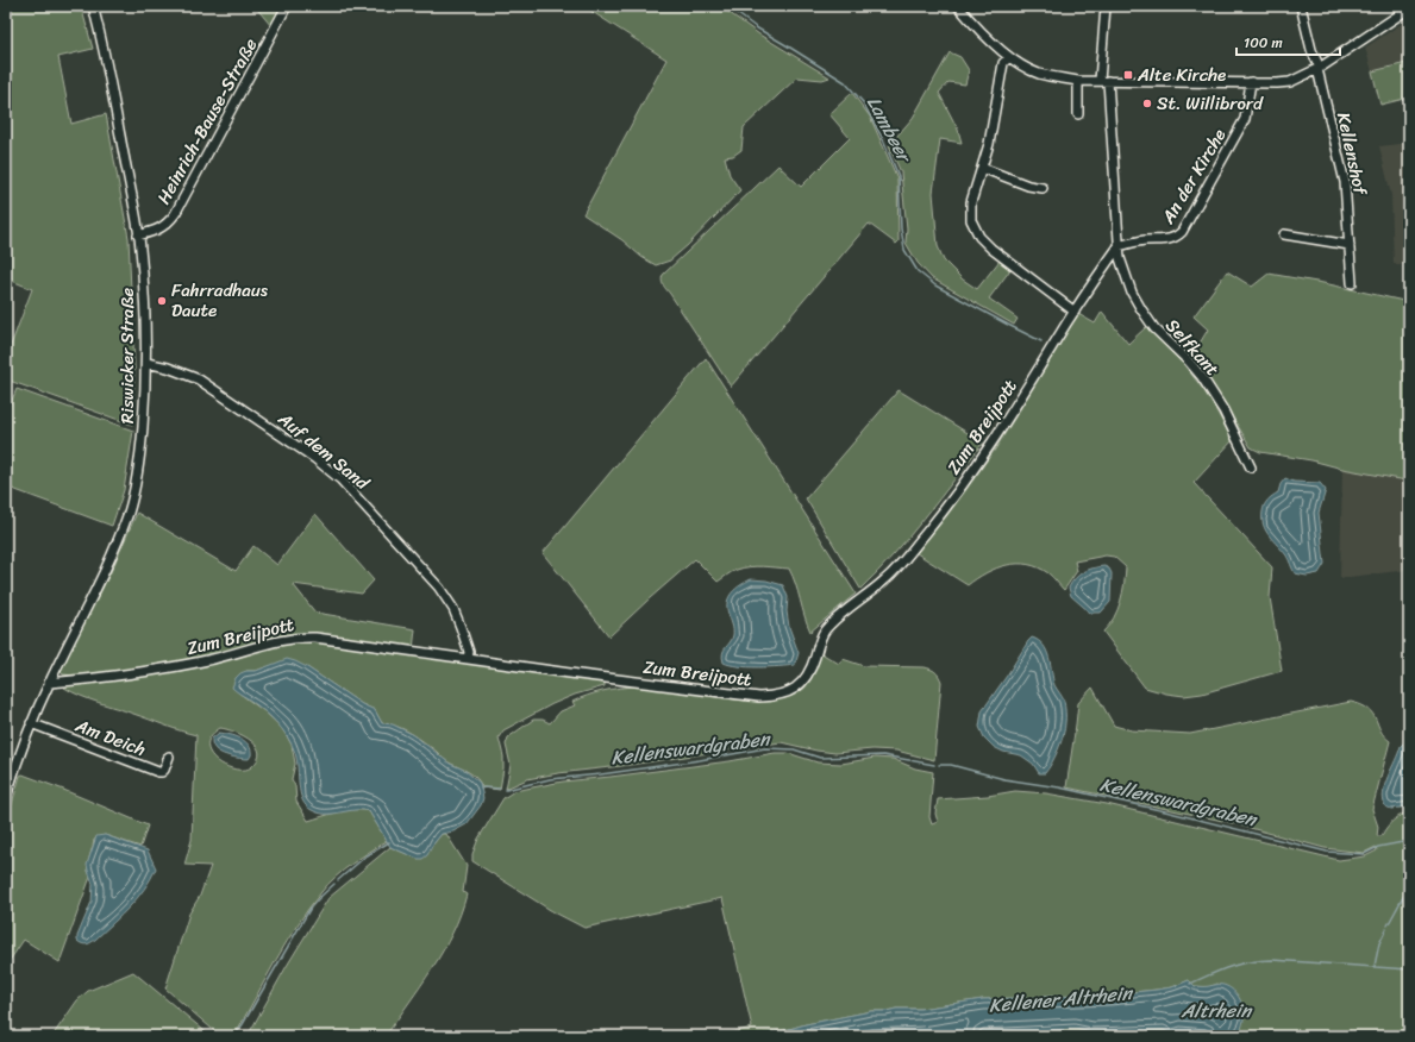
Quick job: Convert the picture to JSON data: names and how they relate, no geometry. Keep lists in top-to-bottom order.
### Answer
{
  "streets": {
    "street": [
      "Heinrich-Bause-Straße",
      "Kellenshof",
      "An der Kirche",
      "Selfkant",
      "Riswicker Straße",
      "Zum Breijpott",
      "Auf dem Sand",
      "Am Deich"
    ]
  },
  "crossings": [
    ["Heinrich-Bause-Straße", "Riswicker Straße"],
    ["An der Kirche", "Selfkant"],
    ["An der Kirche", "Zum Breijpott"],
    ["Selfkant", "Zum Breijpott"],
    ["Riswicker Straße", "Zum Breijpott"],
    ["Riswicker Straße", "Auf dem Sand"],
    ["Riswicker Straße", "Am Deich"],
    ["Zum Breijpott", "Auf dem Sand"]
  ],
  "water": [
    "Lambeer",
    "Kellenswardgraben",
    "Kellener Altrhein",
    "Altrhein"
  ],
  "places": {
    "transit": ["Alte Kirche"],
    "other": ["St. Willibrord", "Fahrradhaus Daute"]
  },
  "scale_bar": "100 m"
}
